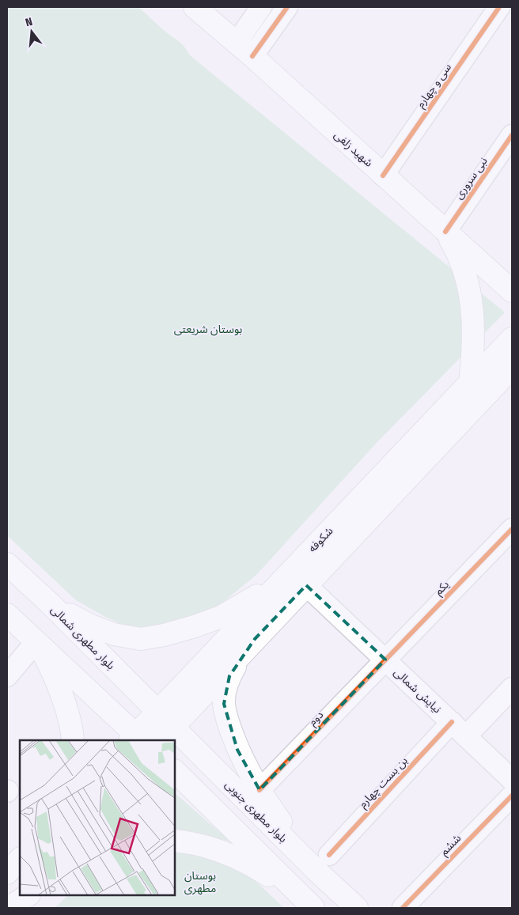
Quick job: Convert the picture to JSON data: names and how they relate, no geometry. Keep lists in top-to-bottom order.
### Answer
{
  "streets": {
    "main road": [
      "شهید زلفی",
      "شکوفه",
      "بلوار مطهری شمالی",
      "بلوار مطهری جنوبی"
    ],
    "street": [
      "سی و چهارم",
      "نبی سروری",
      "یکم",
      "نیایش شمالی",
      "دوم",
      "بن بست چهارم",
      "ششم"
    ]
  },
  "crossings": [
    ["سی و چهارم", "شهید زلفی"],
    ["شهید زلفی", "نبی سروری"],
    ["شکوفه", "بلوار مطهری شمالی"],
    ["شکوفه", "نیایش شمالی"],
    ["شکوفه", "بلوار مطهری جنوبی"],
    ["یکم", "نیایش شمالی"],
    ["یکم", "دوم"],
    ["بلوار مطهری شمالی", "بلوار مطهری جنوبی"],
    ["نیایش شمالی", "دوم"],
    ["نیایش شمالی", "بن بست چهارم"],
    ["بن بست چهارم", "بلوار مطهری جنوبی"]
  ],
  "parks": ["بوستان شریعتی", "بوستان مطهری"],
  "north": "top"
}
